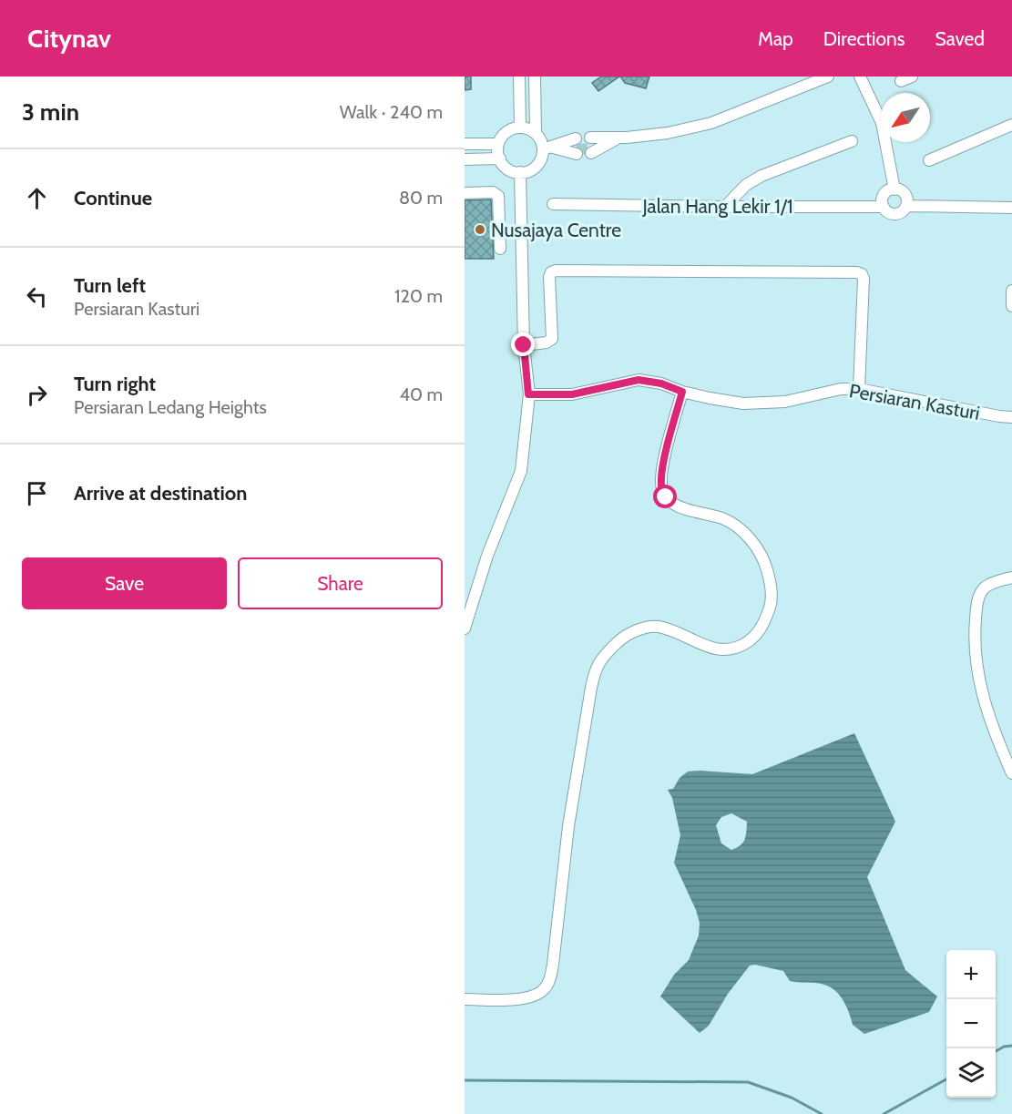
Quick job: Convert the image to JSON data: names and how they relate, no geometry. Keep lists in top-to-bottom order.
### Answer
{
  "streets": {
    "street": ["Jalan Hang Lekir 1/1", "Persiaran Kasturi"]
  },
  "places": ["Nusajaya Centre"],
  "north": "bottom left",
  "page": {
    "header": "Citynav",
    "nav": ["Map", "Directions", "Saved"],
    "heading": ["3 min", "Walk · 240 m"],
    "list": [
      ["Continue", "80 m"],
      ["Turn left", "Persiaran Kasturi", "120 m"],
      ["Turn right", "Persiaran Ledang Heights", "40 m"],
      "Arrive at destination"
    ],
    "buttons": ["Save", "Share"],
    "map_buttons": ["+", "−"]
  }
}
